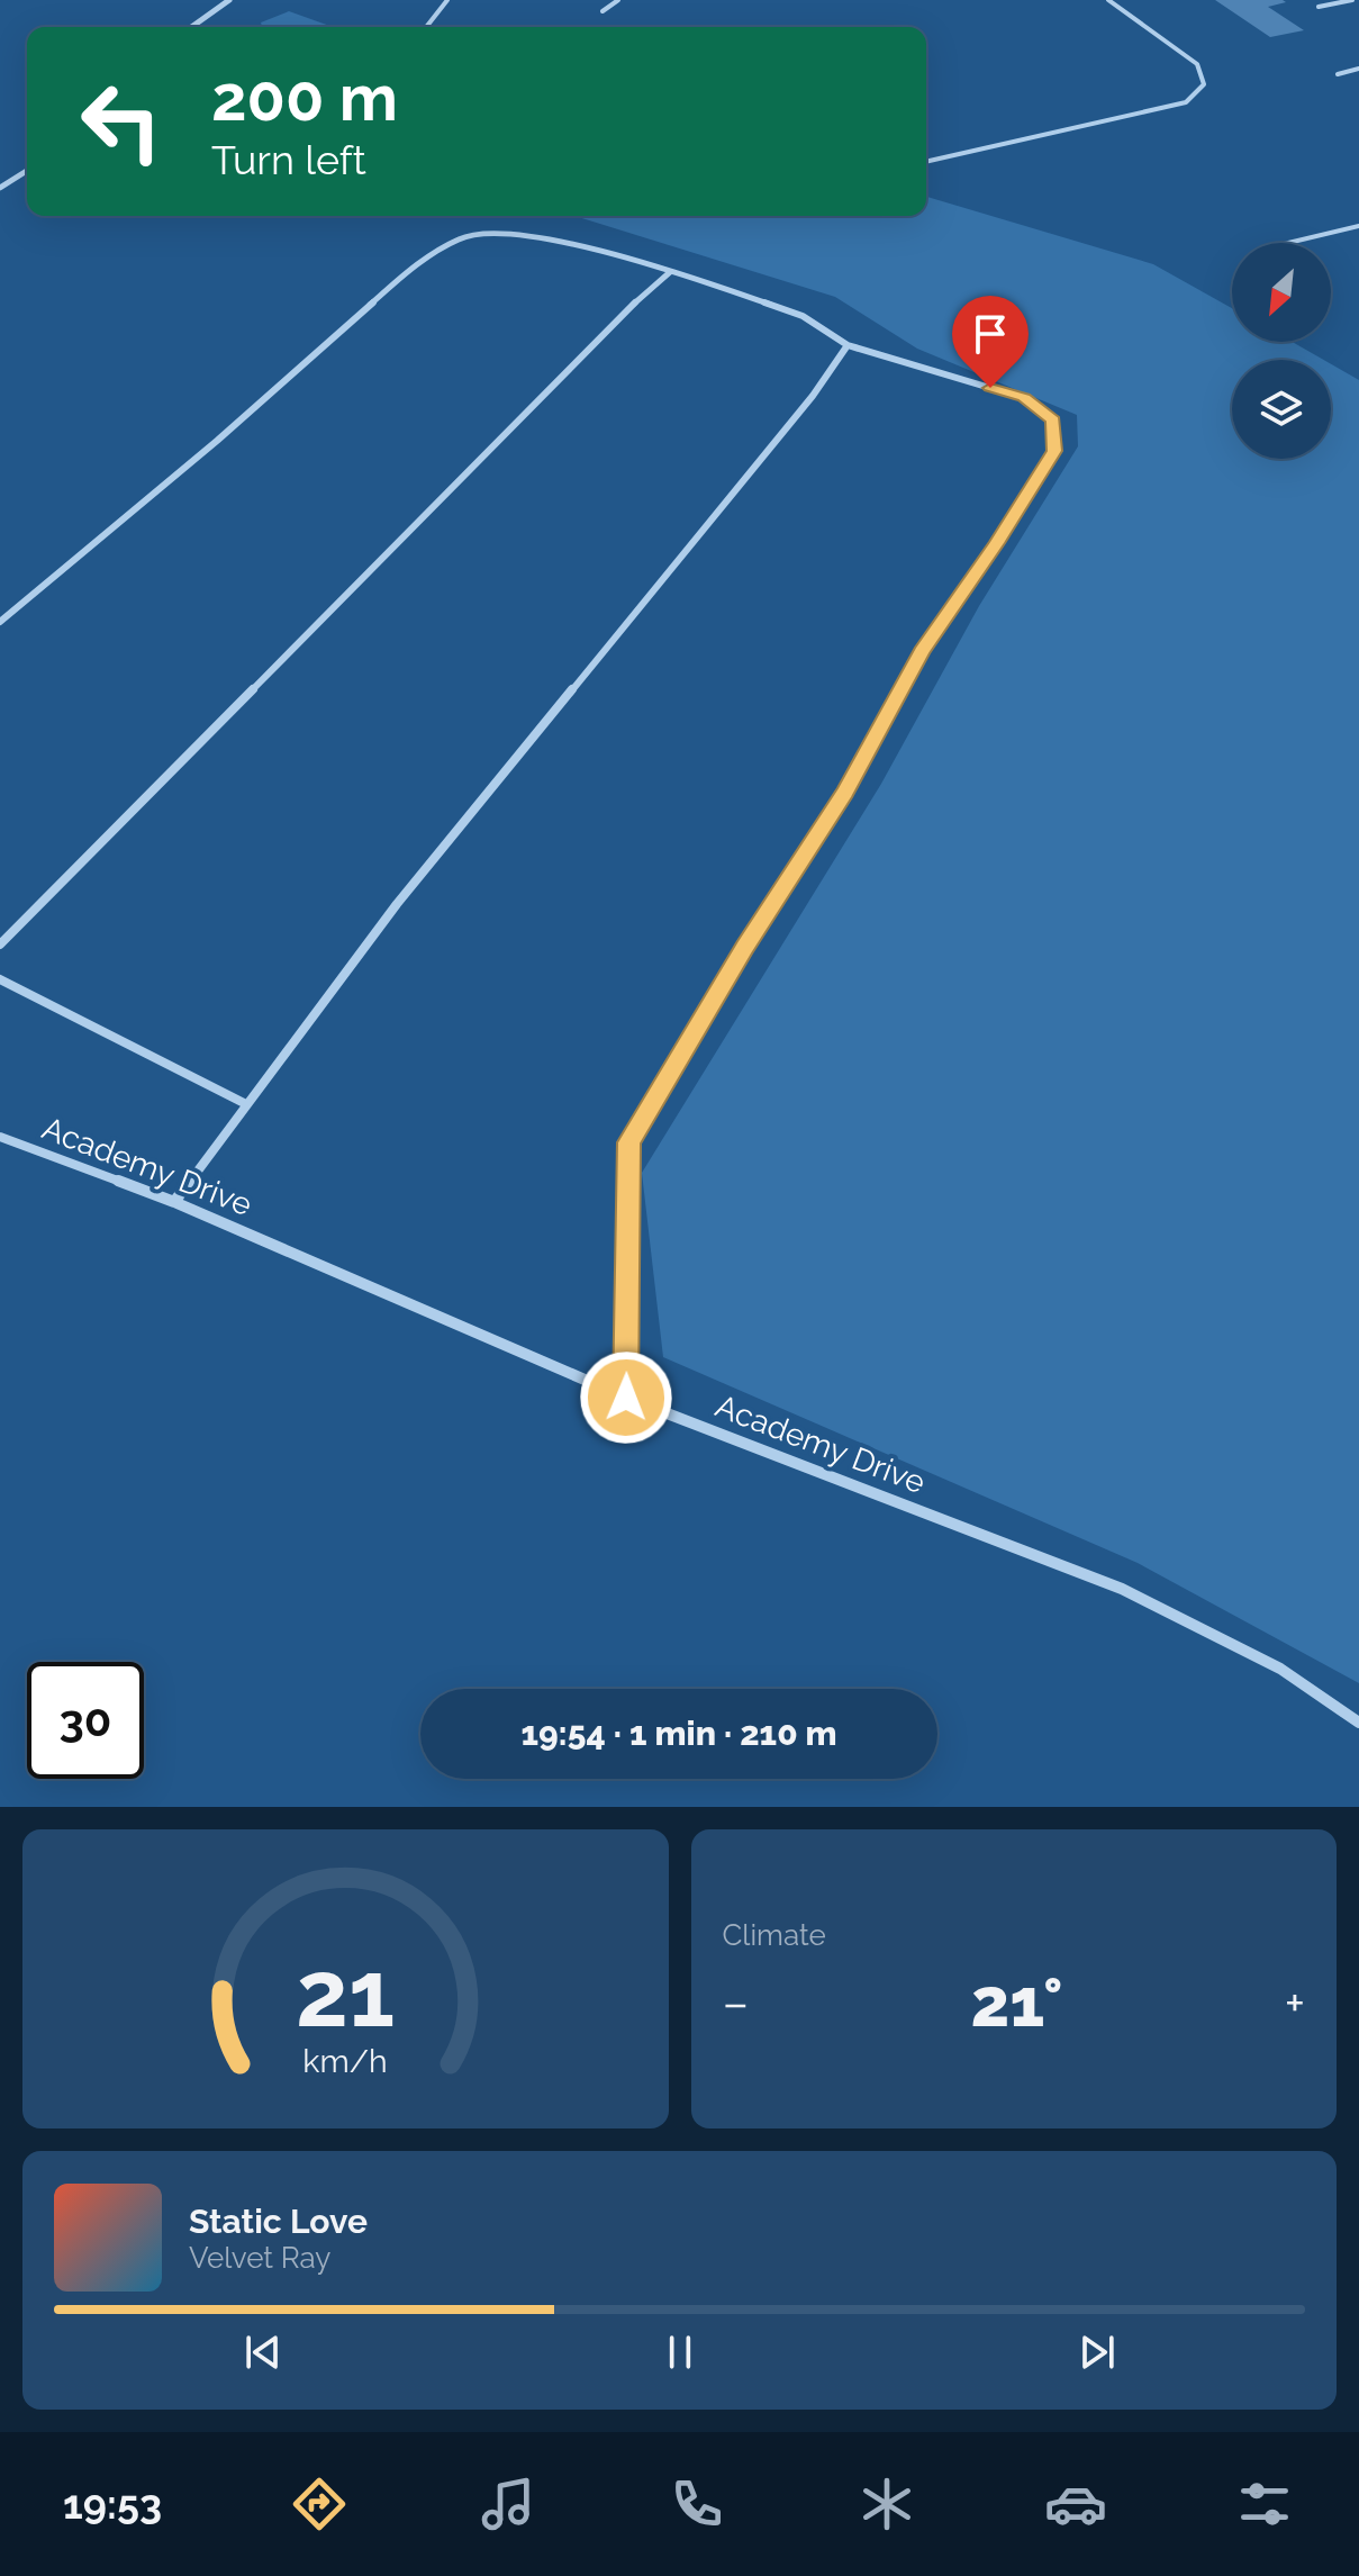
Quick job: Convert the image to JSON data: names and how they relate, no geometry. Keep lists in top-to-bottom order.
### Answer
{
  "streets": {
    "street": ["Academy Drive"]
  },
  "north": "bottom left",
  "page": {
    "turn": ["200 m", "Turn left"],
    "limit": "30",
    "trip": "19:54 · 1 min · 210 m",
    "tile": "Climate",
    "heat": ["−", "21°", "+"],
    "song": ["Static Love", "Velvet Ray"],
    "tabs": "19:53",
    "gauge": ["21", "km/h"]
  }
}
